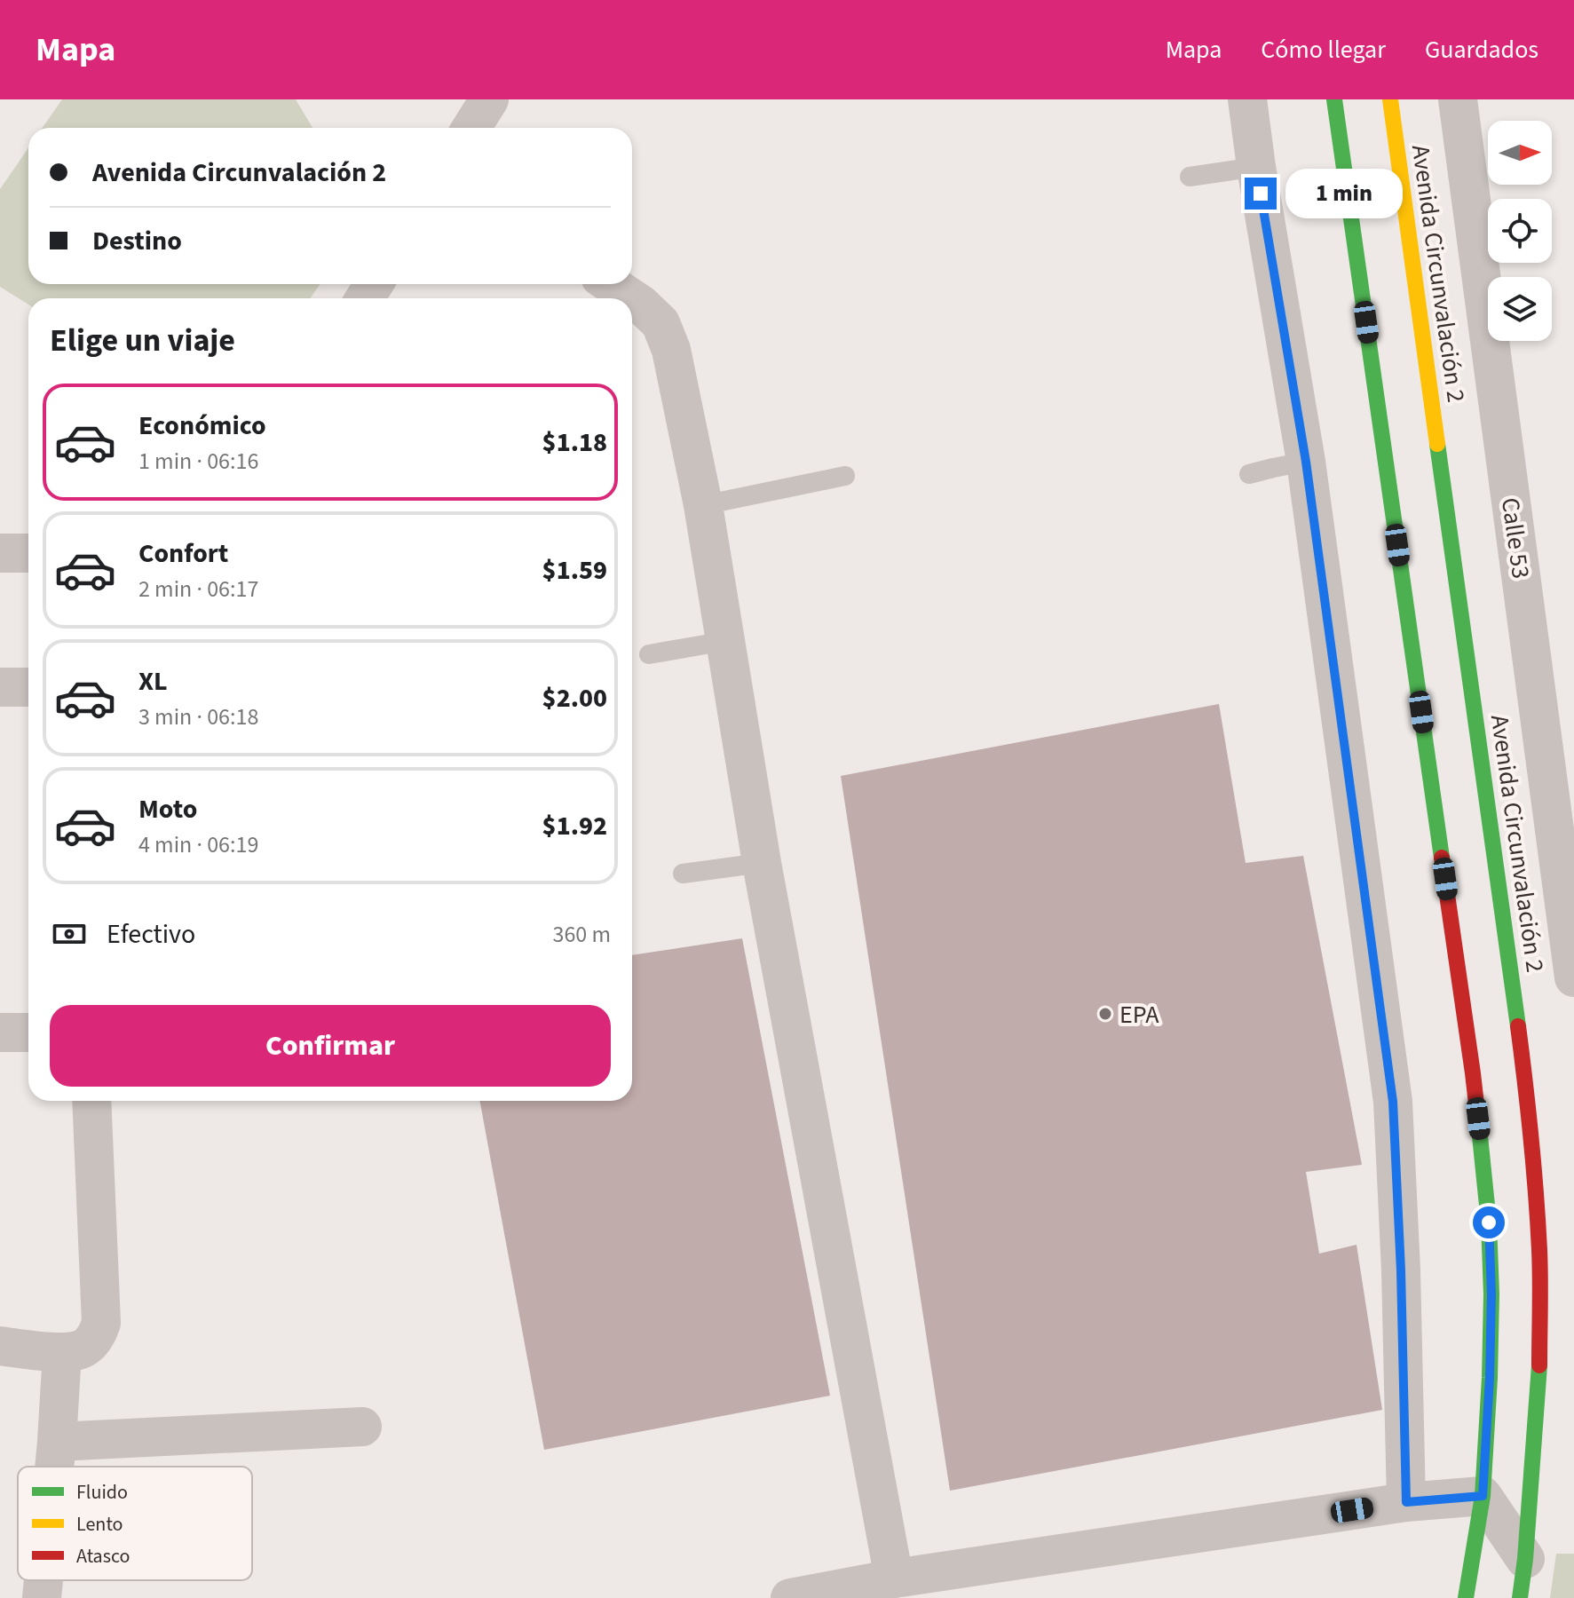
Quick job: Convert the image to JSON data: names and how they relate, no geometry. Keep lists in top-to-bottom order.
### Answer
{
  "streets": {
    "main road": ["Avenida Circunvalación 2"],
    "street": ["Calle 53"]
  },
  "places": ["EPA"],
  "legend": ["Fluido", "Lento", "Atasco"],
  "north": "right",
  "page": {
    "header": "Mapa",
    "nav": ["Mapa", "Cómo llegar", "Guardados"],
    "banner": ["Avenida Circunvalación 2", "Destino"],
    "bubble": "1 min",
    "heading": "Elige un viaje",
    "list": [
      {
        "name": "Económico",
        "note": "1 min · 06:16",
        "value": "$1.18"
      },
      {
        "name": "Confort",
        "note": "2 min · 06:17",
        "value": "$1.59"
      },
      {
        "name": "XL",
        "note": "3 min · 06:18",
        "value": "$2.00"
      },
      {
        "name": "Moto",
        "note": "4 min · 06:19",
        "value": "$1.92"
      }
    ],
    "pay": ["Efectivo", "360 m"],
    "buttons": "Confirmar"
  }
}
